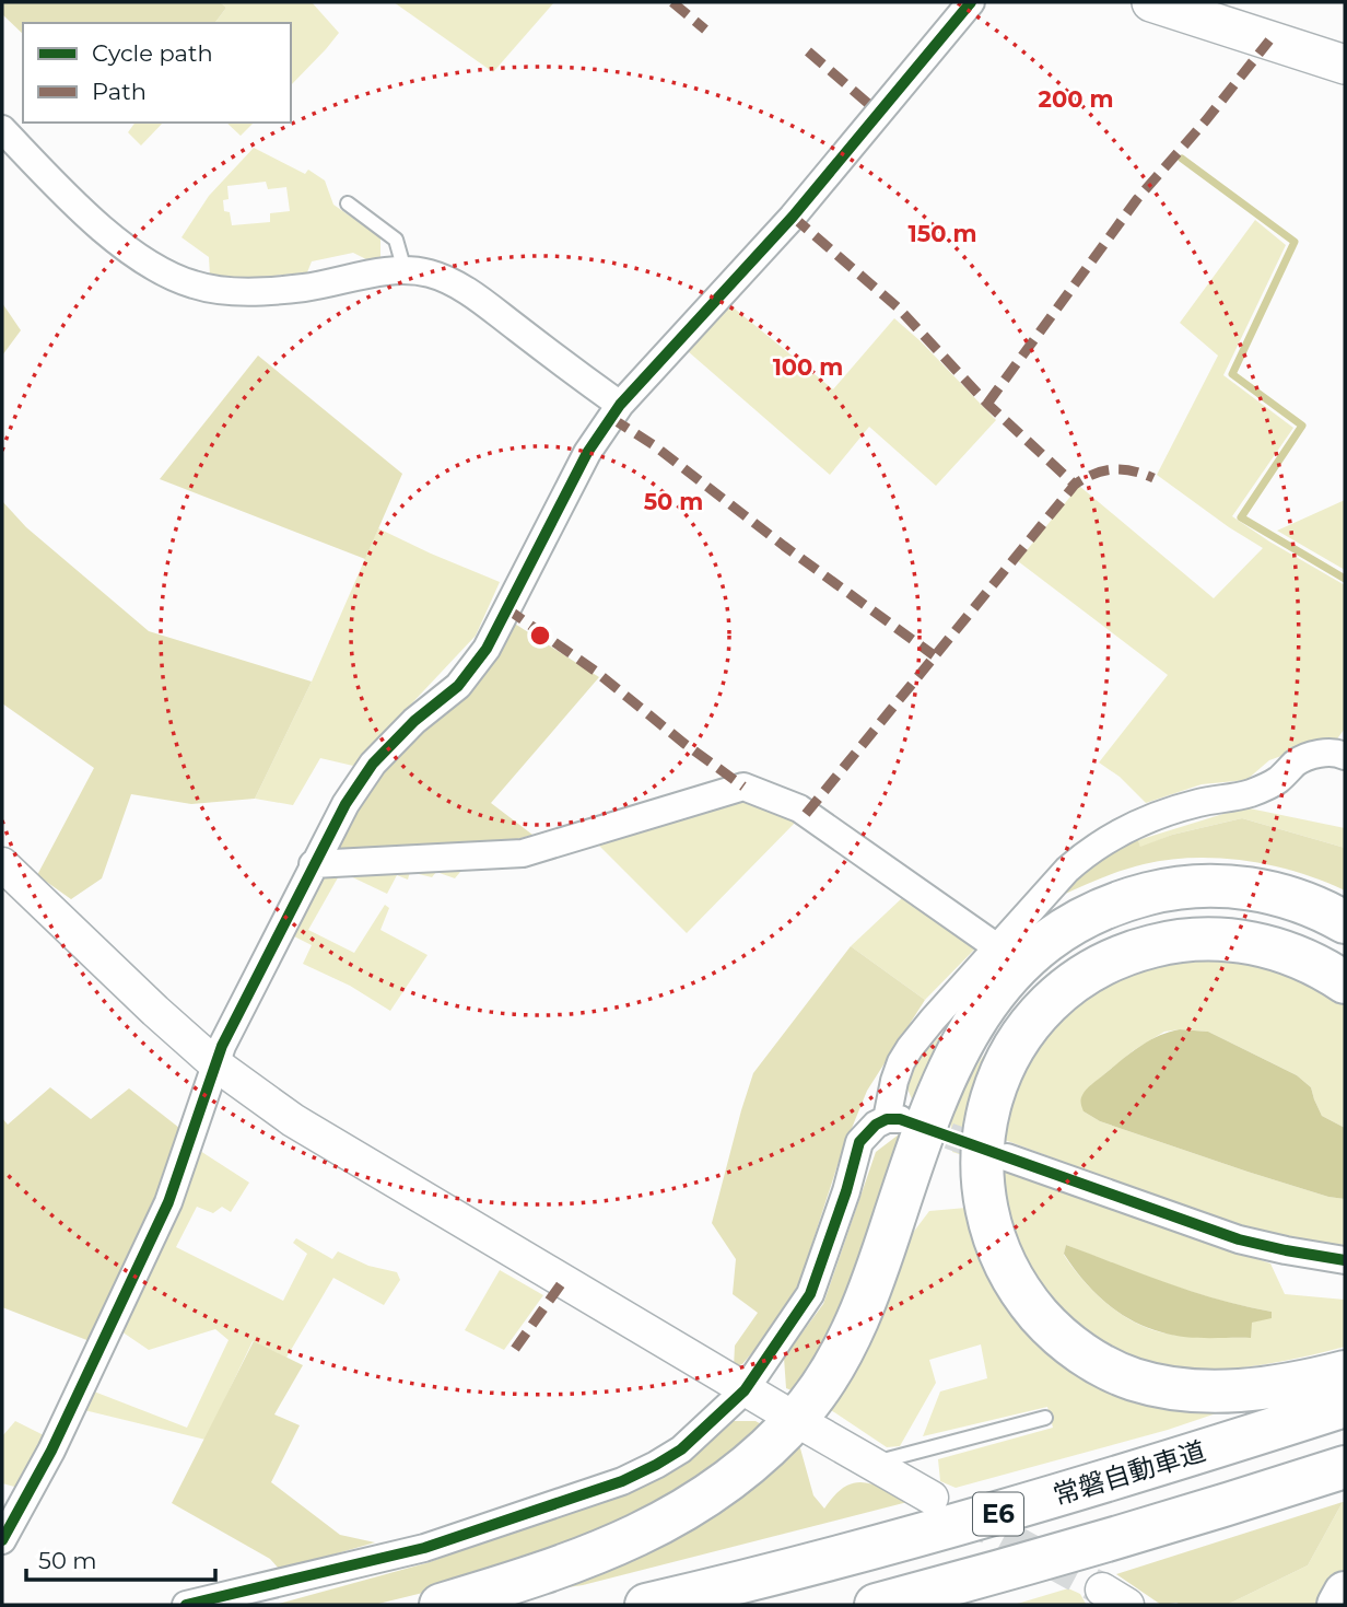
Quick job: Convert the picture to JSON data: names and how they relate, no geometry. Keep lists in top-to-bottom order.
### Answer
{
  "streets": {
    "highway": ["常磐自動車道", "E6"]
  },
  "legend": ["Cycle path", "Path"],
  "scale_bar": "50 m",
  "rings": [
    "200 m",
    "150 m",
    "100 m",
    "50 m"
  ]
}
